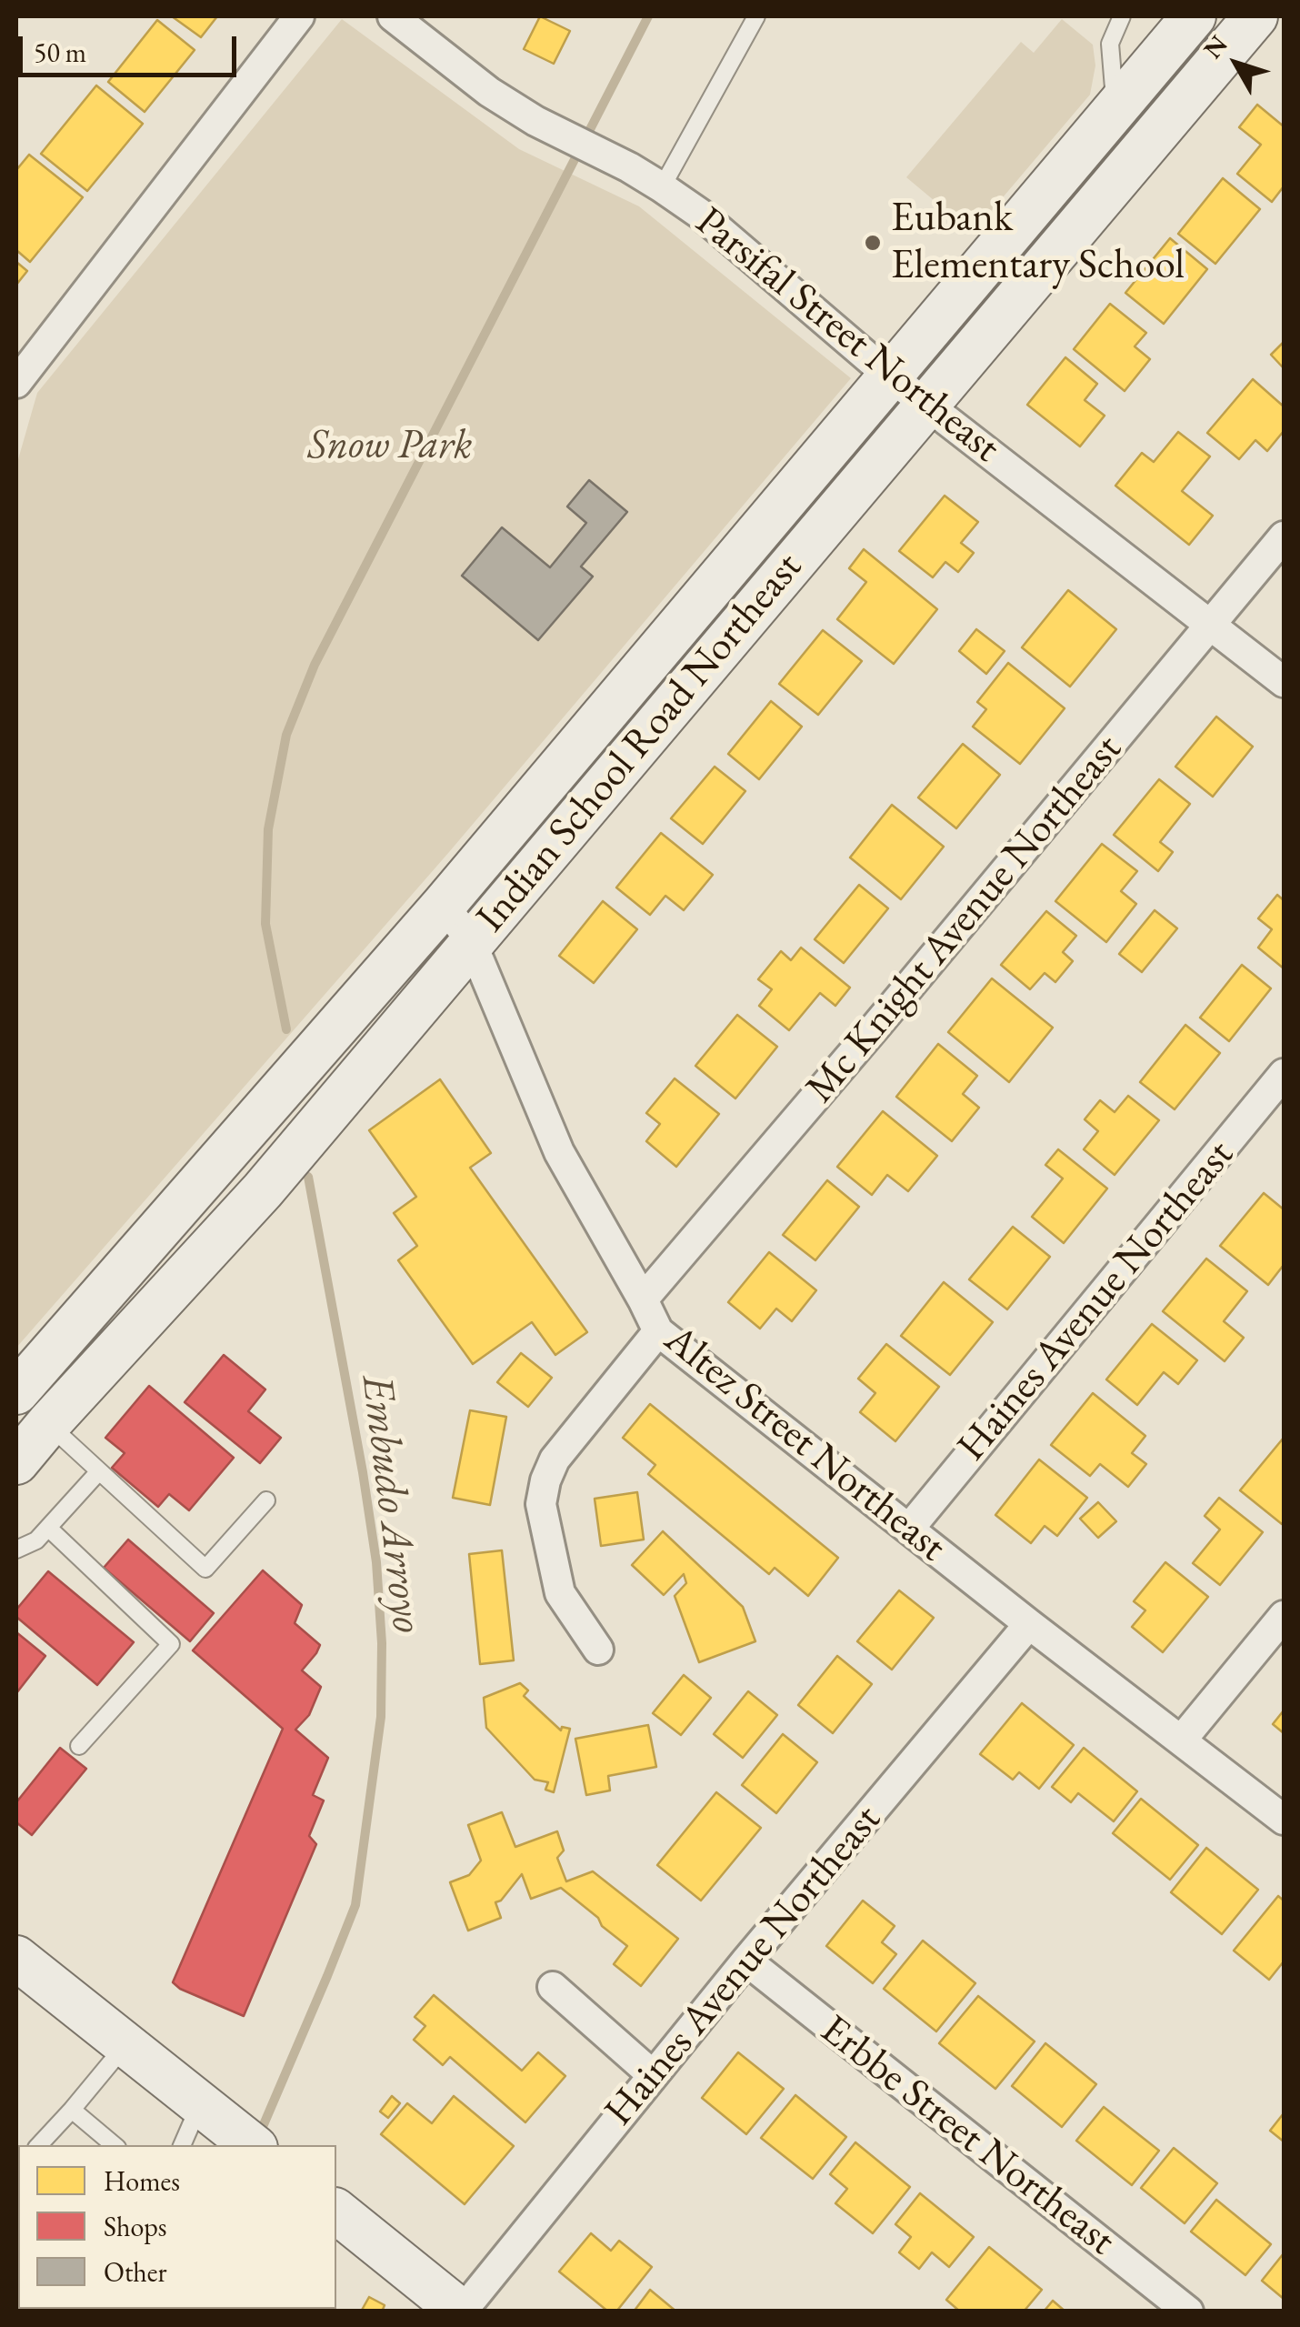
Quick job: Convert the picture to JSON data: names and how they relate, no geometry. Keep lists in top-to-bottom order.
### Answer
{
  "streets": {
    "street": [
      "Parsifal Street Northeast",
      "Indian School Road Northeast",
      "Mc Knight Avenue Northeast",
      "Haines Avenue Northeast",
      "Altez Street Northeast",
      "Erbbe Street Northeast"
    ]
  },
  "crossings": [
    ["Parsifal Street Northeast", "Indian School Road Northeast"],
    ["Parsifal Street Northeast", "Mc Knight Avenue Northeast"],
    ["Indian School Road Northeast", "Altez Street Northeast"],
    ["Mc Knight Avenue Northeast", "Altez Street Northeast"],
    ["Haines Avenue Northeast", "Altez Street Northeast"],
    ["Haines Avenue Northeast", "Erbbe Street Northeast"]
  ],
  "water": ["Embudo Arroyo"],
  "parks": ["Snow Park"],
  "places": ["Eubank Elementary School"],
  "legend": ["Homes", "Shops", "Other"],
  "scale_bar": "50 m",
  "north": "top left"
}
